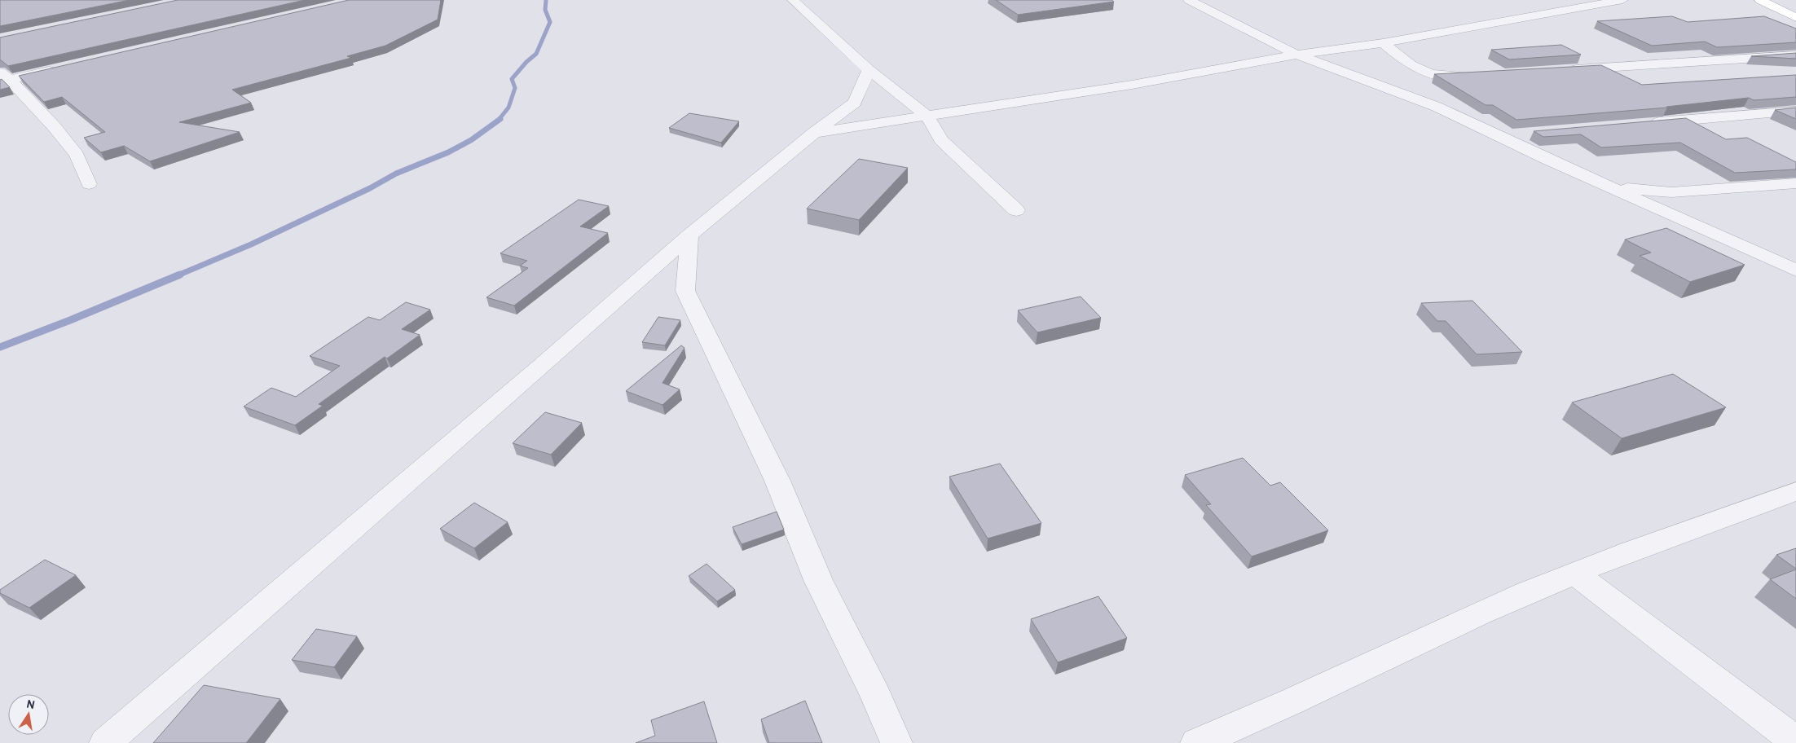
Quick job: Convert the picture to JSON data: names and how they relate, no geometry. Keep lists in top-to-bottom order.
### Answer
{
  "north": "top"
}
